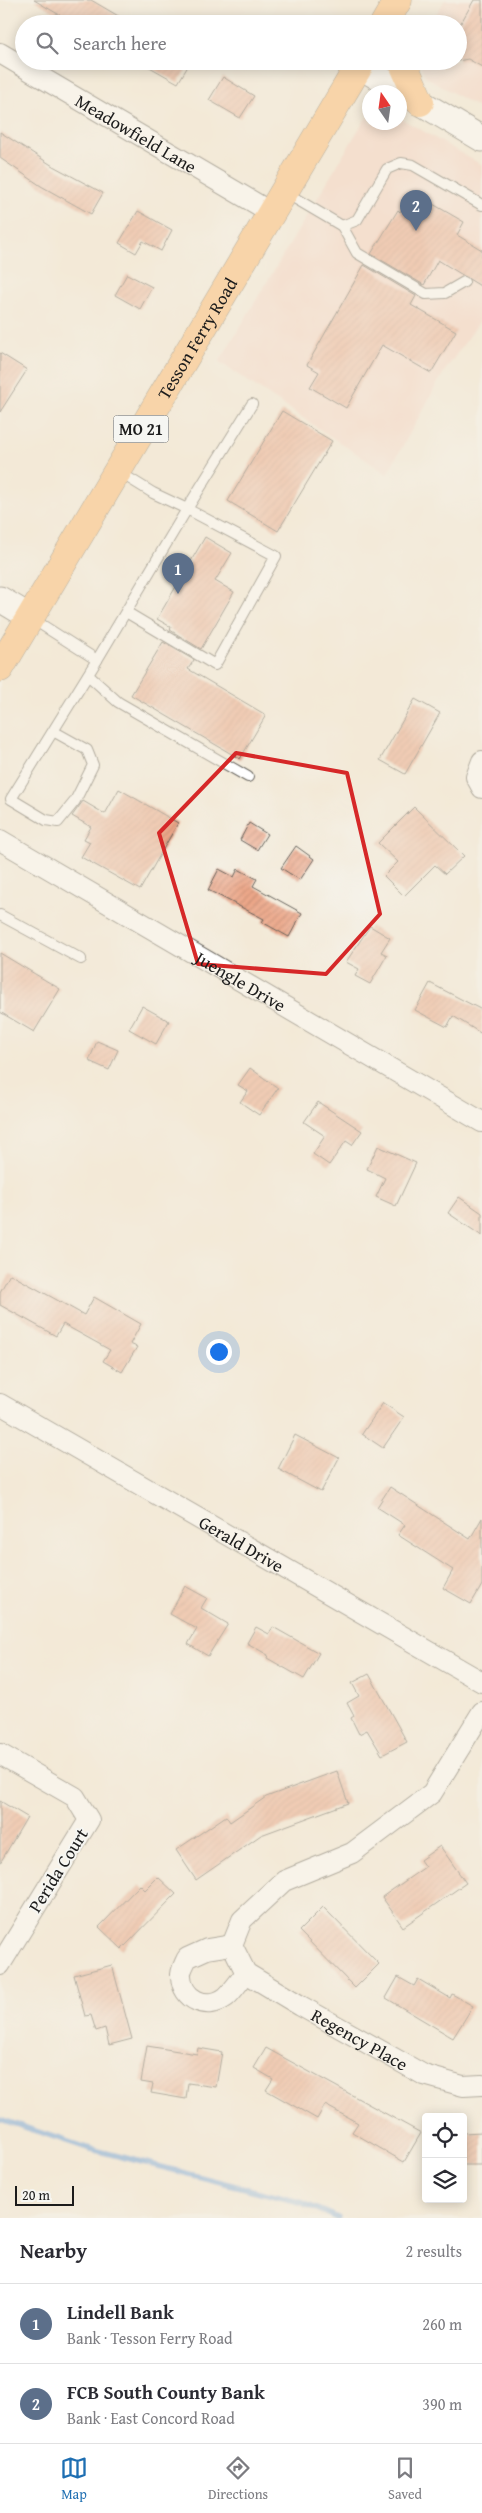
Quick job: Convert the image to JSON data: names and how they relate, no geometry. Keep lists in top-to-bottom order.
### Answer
{
  "streets": {
    "main road": ["Tesson Ferry Road", "MO 21"],
    "street": [
      "Meadowfield Lane",
      "Juengle Drive",
      "Gerald Drive",
      "Perida Court",
      "Regency Place"
    ]
  },
  "crossings": [
    ["Meadowfield Lane", "Tesson Ferry Road"]
  ],
  "scale_bar": "20 m",
  "north": "top",
  "page": {
    "search": "Search here",
    "pins": ["2", "1"],
    "scale": "20 m",
    "heading": ["Nearby", "2 results"],
    "list": [
      {
        "mark": "1",
        "name": "Lindell Bank",
        "note": "Bank · Tesson Ferry Road",
        "value": "260 m"
      },
      {
        "mark": "2",
        "name": "FCB South County Bank",
        "note": "Bank · East Concord Road",
        "value": "390 m"
      }
    ],
    "nav": ["Map", "Directions", "Saved"]
  }
}
